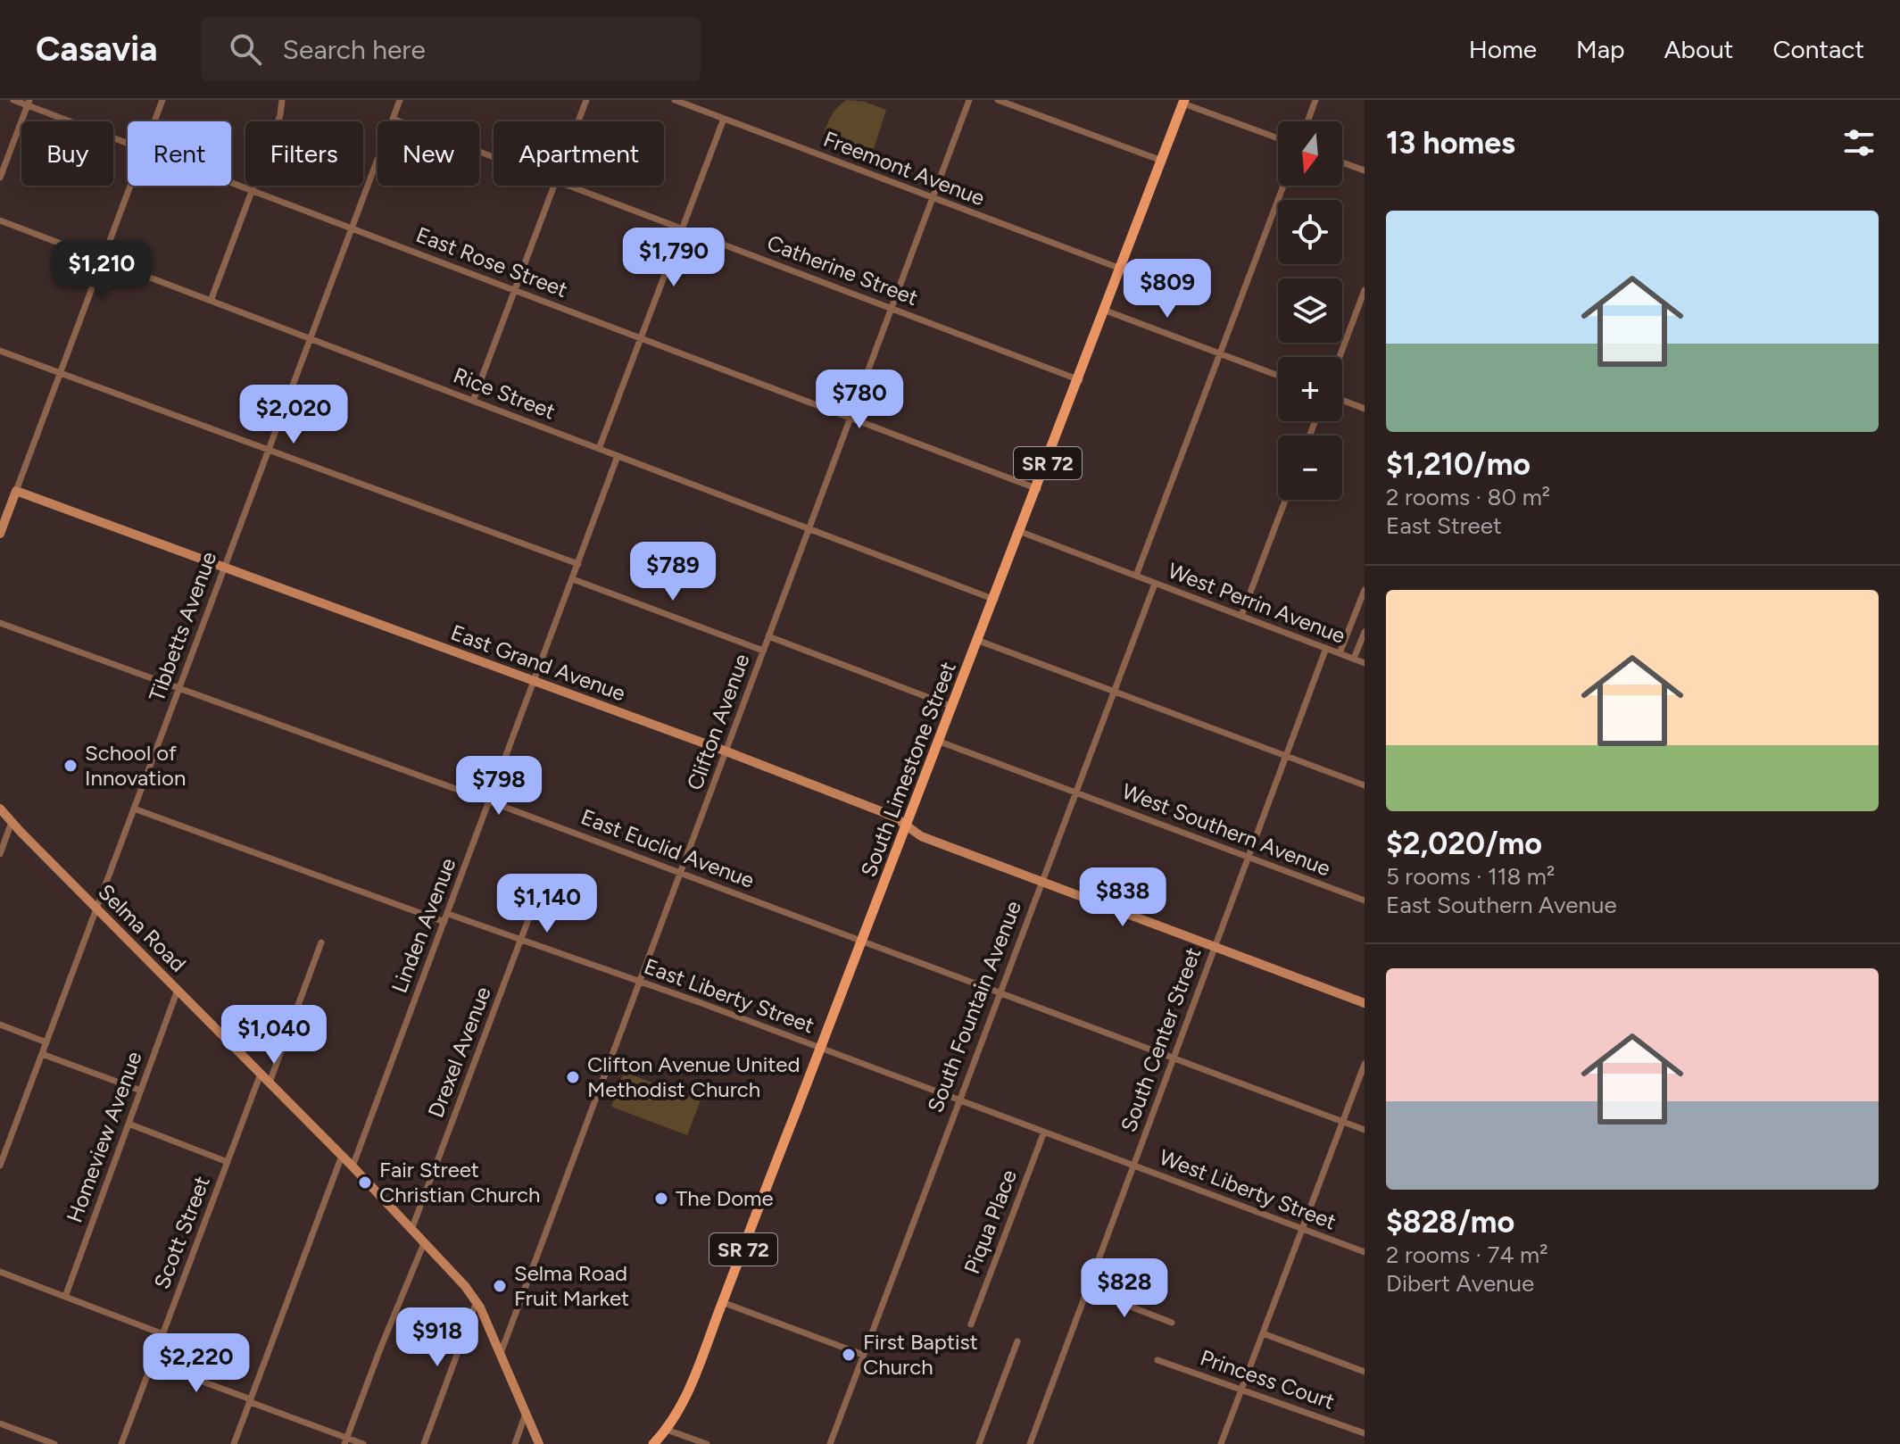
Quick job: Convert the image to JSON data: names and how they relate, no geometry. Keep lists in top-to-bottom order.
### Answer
{
  "streets": {
    "main road": ["SR 72", "South Limestone Street"],
    "street": [
      "Freemont Avenue",
      "East Rose Street",
      "Catherine Street",
      "Rice Street",
      "West Perrin Avenue",
      "Tibbetts Avenue",
      "East Grand Avenue",
      "Clifton Avenue",
      "West Southern Avenue",
      "East Euclid Avenue",
      "Linden Avenue",
      "Selma Road",
      "East Liberty Street",
      "South Fountain Avenue",
      "South Center Street",
      "Drexel Avenue",
      "Homeview Avenue",
      "West Liberty Street",
      "Piqua Place",
      "Scott Street",
      "Princess Court"
    ]
  },
  "crossings": [
    ["Freemont Avenue", "Clifton Avenue"],
    ["Freemont Avenue", "South Limestone Street"],
    ["East Rose Street", "Tibbetts Avenue"],
    ["East Rose Street", "Clifton Avenue"],
    ["East Rose Street", "South Limestone Street"],
    ["Catherine Street", "Tibbetts Avenue"],
    ["Catherine Street", "Clifton Avenue"],
    ["Catherine Street", "South Limestone Street"],
    ["Rice Street", "Tibbetts Avenue"],
    ["Rice Street", "Clifton Avenue"],
    ["Rice Street", "South Limestone Street"],
    ["Rice Street", "Linden Avenue"],
    ["West Perrin Avenue", "South Limestone Street"],
    ["West Perrin Avenue", "South Fountain Avenue"],
    ["West Perrin Avenue", "South Center Street"],
    ["Tibbetts Avenue", "East Grand Avenue"],
    ["Tibbetts Avenue", "East Euclid Avenue"],
    ["Tibbetts Avenue", "Selma Road"],
    ["Tibbetts Avenue", "East Liberty Street"],
    ["East Grand Avenue", "Clifton Avenue"],
    ["East Grand Avenue", "South Limestone Street"],
    ["East Grand Avenue", "Linden Avenue"],
    ["East Grand Avenue", "South Fountain Avenue"],
    ["East Grand Avenue", "South Center Street"],
    ["Clifton Avenue", "East Euclid Avenue"],
    ["Clifton Avenue", "Selma Road"],
    ["Clifton Avenue", "East Liberty Street"],
    ["South Limestone Street", "West Southern Avenue"],
    ["South Limestone Street", "East Euclid Avenue"],
    ["South Limestone Street", "East Liberty Street"],
    ["West Southern Avenue", "South Fountain Avenue"],
    ["West Southern Avenue", "South Center Street"],
    ["East Euclid Avenue", "Linden Avenue"],
    ["East Euclid Avenue", "South Fountain Avenue"],
    ["East Euclid Avenue", "South Center Street"],
    ["Linden Avenue", "Selma Road"],
    ["Linden Avenue", "East Liberty Street"],
    ["Selma Road", "Drexel Avenue"],
    ["Selma Road", "Homeview Avenue"],
    ["Selma Road", "Scott Street"],
    ["East Liberty Street", "South Fountain Avenue"],
    ["East Liberty Street", "Drexel Avenue"],
    ["East Liberty Street", "West Liberty Street"],
    ["South Fountain Avenue", "West Liberty Street"],
    ["South Center Street", "West Liberty Street"],
    ["West Liberty Street", "Piqua Place"]
  ],
  "places": [
    "School of Innovation",
    "Clifton Avenue United Methodist Church",
    "Fair Street Christian Church",
    "The Dome",
    "Selma Road Fruit Market",
    "First Baptist Church"
  ],
  "north": "bottom",
  "page": {
    "header": "Casavia",
    "search": "Search here",
    "nav": [
      "Home",
      "Map",
      "About",
      "Contact"
    ],
    "heading": "13 homes",
    "map_buttons": ["+", "−"],
    "chip": [
      "Buy",
      "Rent",
      "Filters",
      "New",
      "Apartment"
    ],
    "list": [
      {
        "name": "$1,210/mo",
        "note": "2 rooms · 80 m² · East Street"
      },
      {
        "name": "$2,020/mo",
        "note": "5 rooms · 118 m² · East Southern Avenue"
      },
      {
        "name": "$828/mo",
        "note": "2 rooms · 74 m² · Dibert Avenue"
      }
    ],
    "price": [
      "$1,790",
      "$1,210",
      "$809",
      "$780",
      "$2,020",
      "$789",
      "$798",
      "$838",
      "$1,140",
      "$1,040",
      "$828",
      "$918",
      "$2,220"
    ]
  }
}
